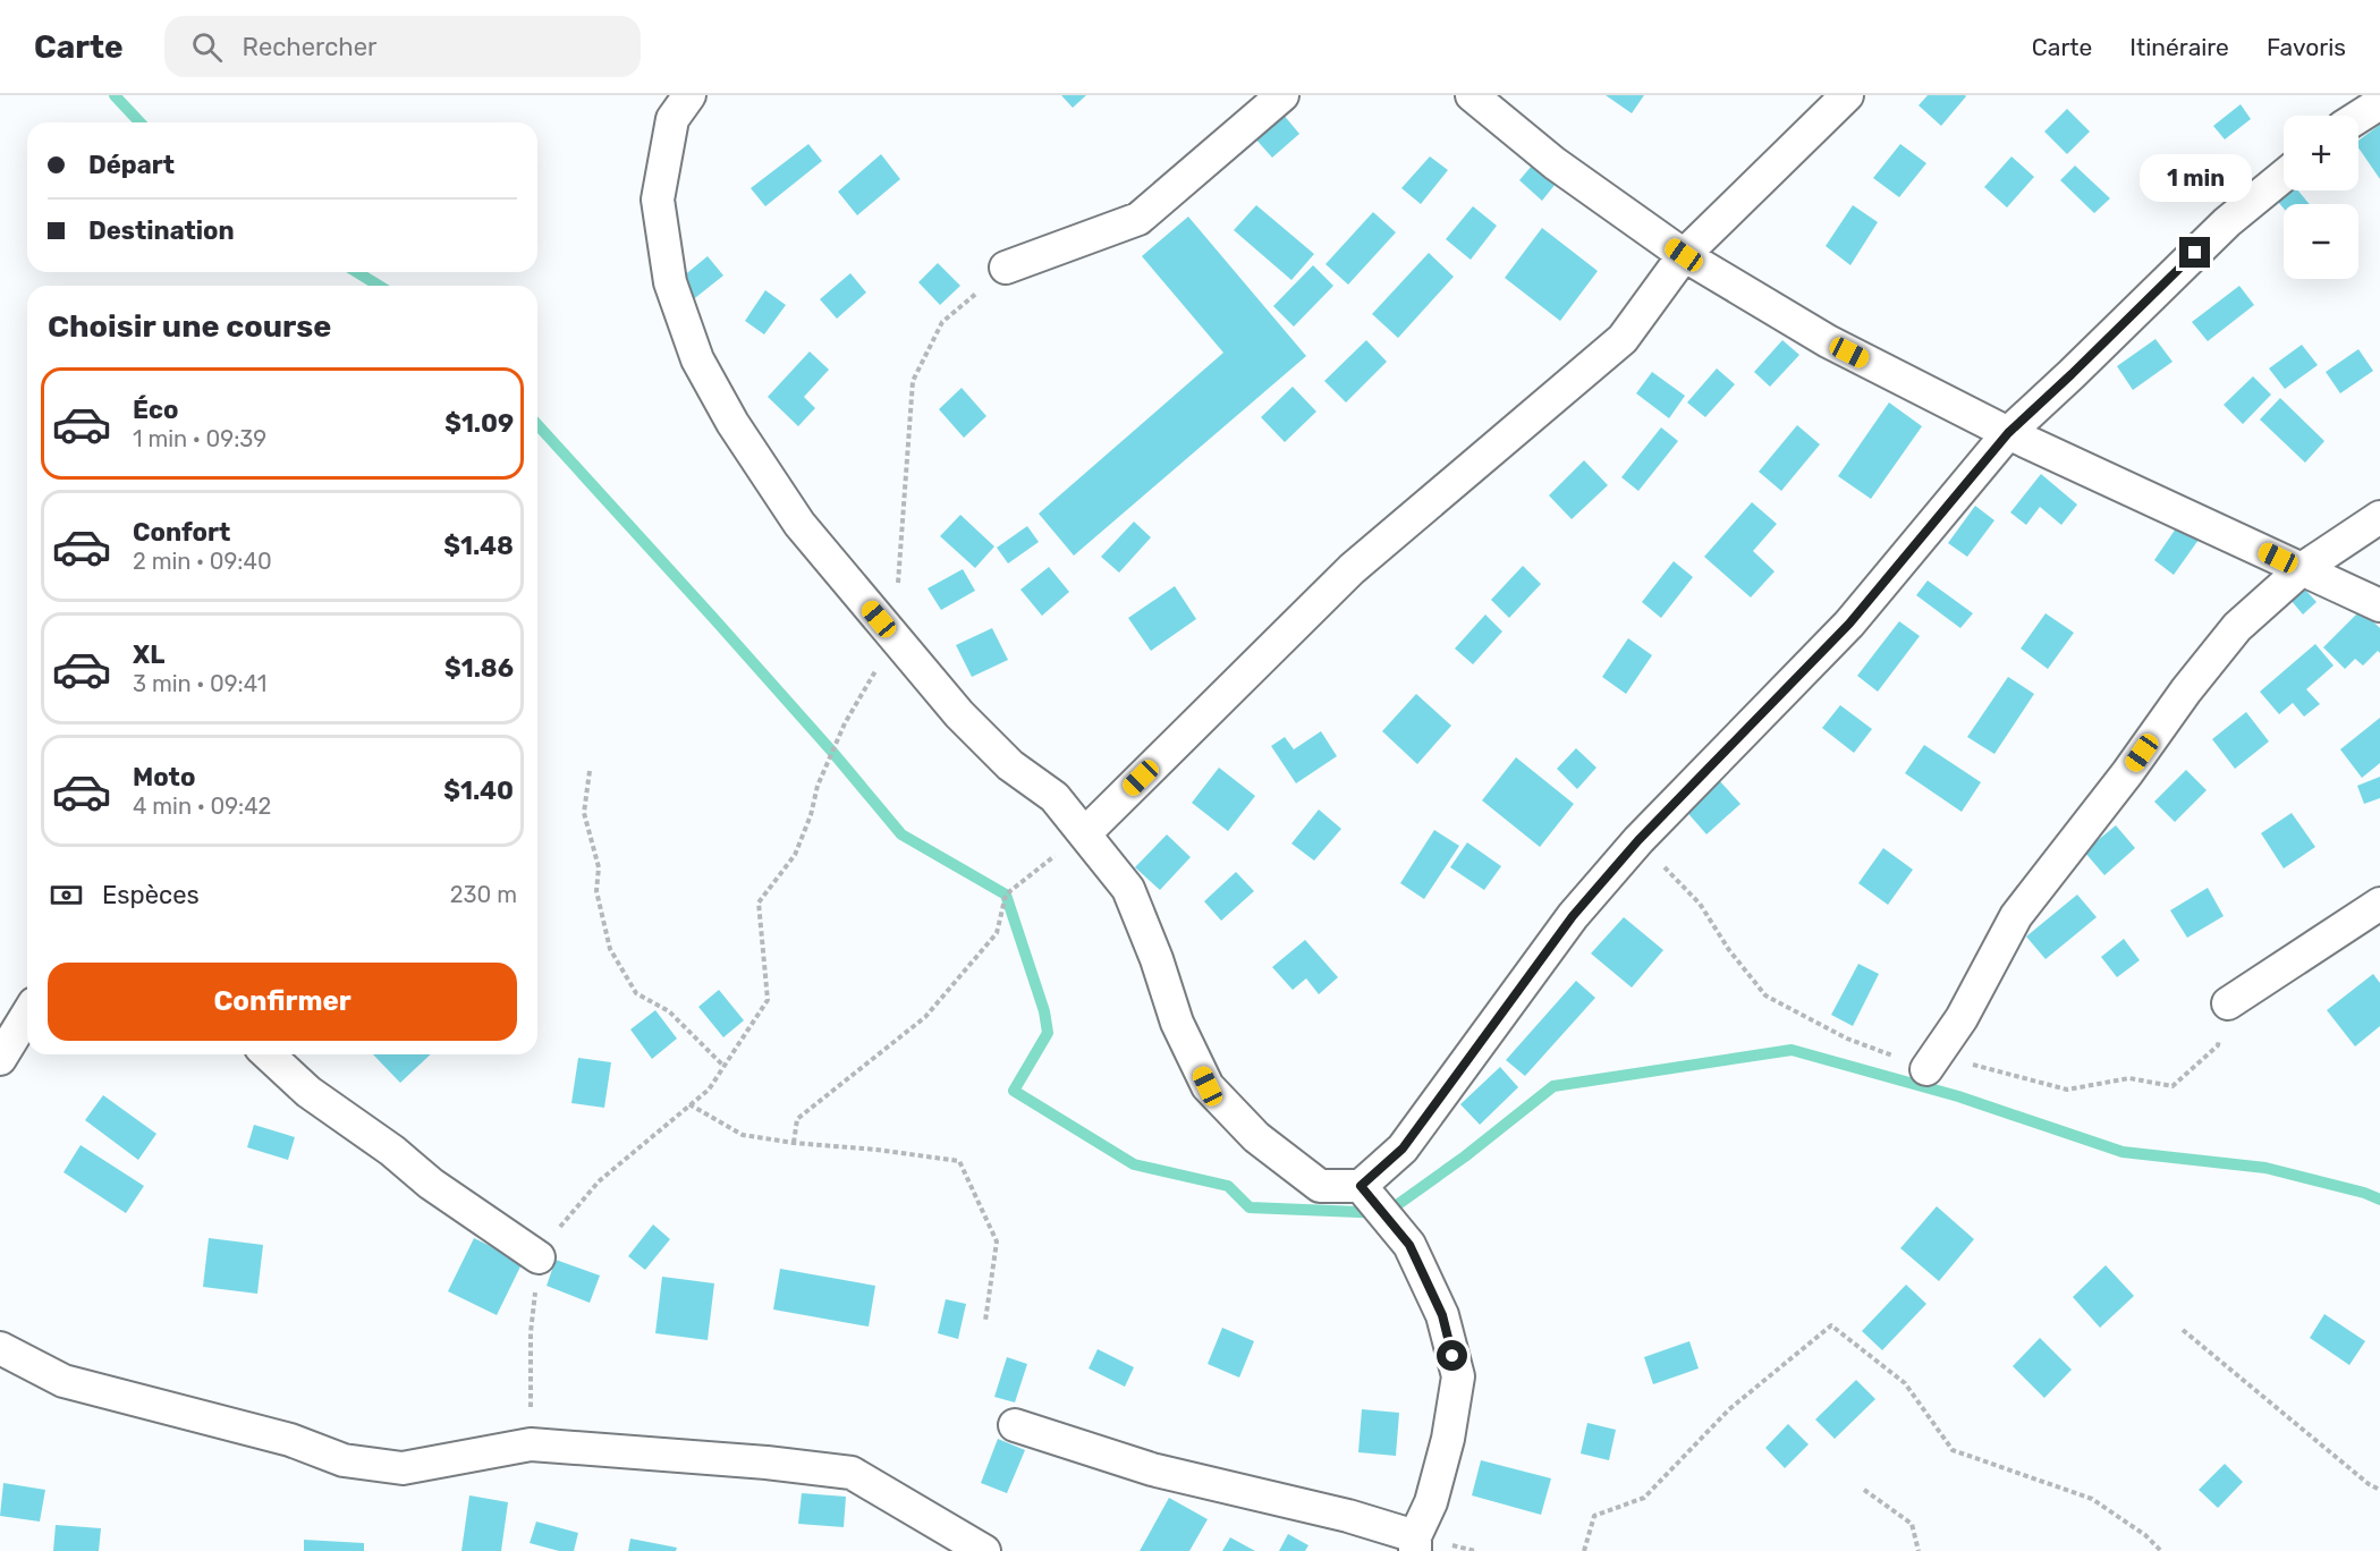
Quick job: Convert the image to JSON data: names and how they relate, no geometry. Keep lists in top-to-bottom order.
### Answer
{
  "page": {
    "header": "Carte",
    "search": "Rechercher",
    "nav": ["Carte", "Itinéraire", "Favoris"],
    "map_buttons": ["+", "−"],
    "banner": ["Départ", "Destination"],
    "bubble": "1 min",
    "heading": "Choisir une course",
    "list": [
      {
        "name": "Éco",
        "note": "1 min · 09:39",
        "value": "$1.09"
      },
      {
        "name": "Confort",
        "note": "2 min · 09:40",
        "value": "$1.48"
      },
      {
        "name": "XL",
        "note": "3 min · 09:41",
        "value": "$1.86"
      },
      {
        "name": "Moto",
        "note": "4 min · 09:42",
        "value": "$1.40"
      }
    ],
    "pay": ["Espèces", "230 m"],
    "buttons": "Confirmer"
  }
}
